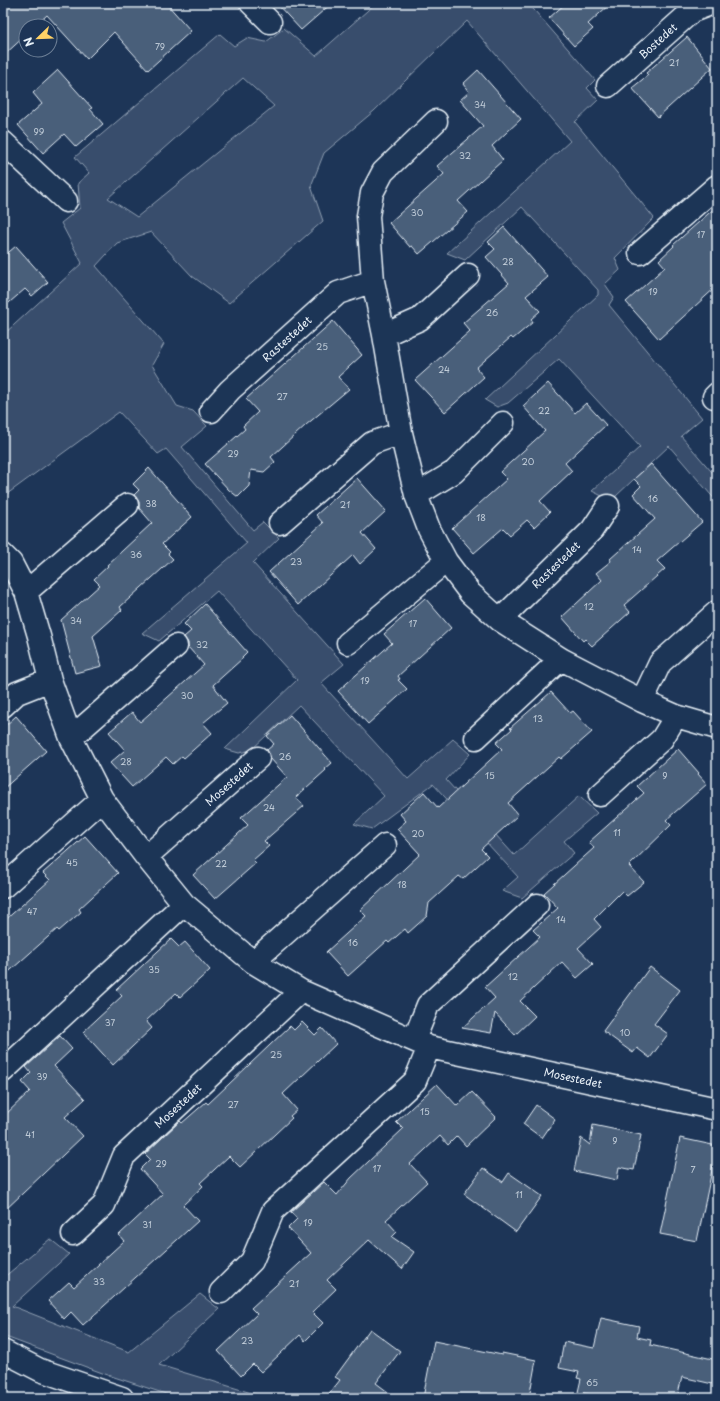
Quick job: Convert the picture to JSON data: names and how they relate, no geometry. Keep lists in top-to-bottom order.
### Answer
{
  "streets": {
    "street": ["Bostedet", "Rastestedet", "Mosestedet"]
  },
  "house_numbers": [
    "79",
    "21",
    "34",
    "99",
    "32",
    "30",
    "17",
    "28",
    "19",
    "26",
    "25",
    "24",
    "27",
    "22",
    "29",
    "20",
    "16",
    "38",
    "21",
    "18",
    "14",
    "36",
    "23",
    "12",
    "34",
    "17",
    "32",
    "19",
    "30",
    "13",
    "26",
    "28",
    "15",
    "9",
    "24",
    "11",
    "20",
    "45",
    "22",
    "18",
    "47",
    "14",
    "16",
    "35",
    "12",
    "37",
    "10",
    "25",
    "39",
    "27",
    "15",
    "41",
    "9",
    "29",
    "17",
    "7",
    "11",
    "19",
    "31",
    "33",
    "21",
    "23",
    "65"
  ],
  "north": "bottom left"
}
